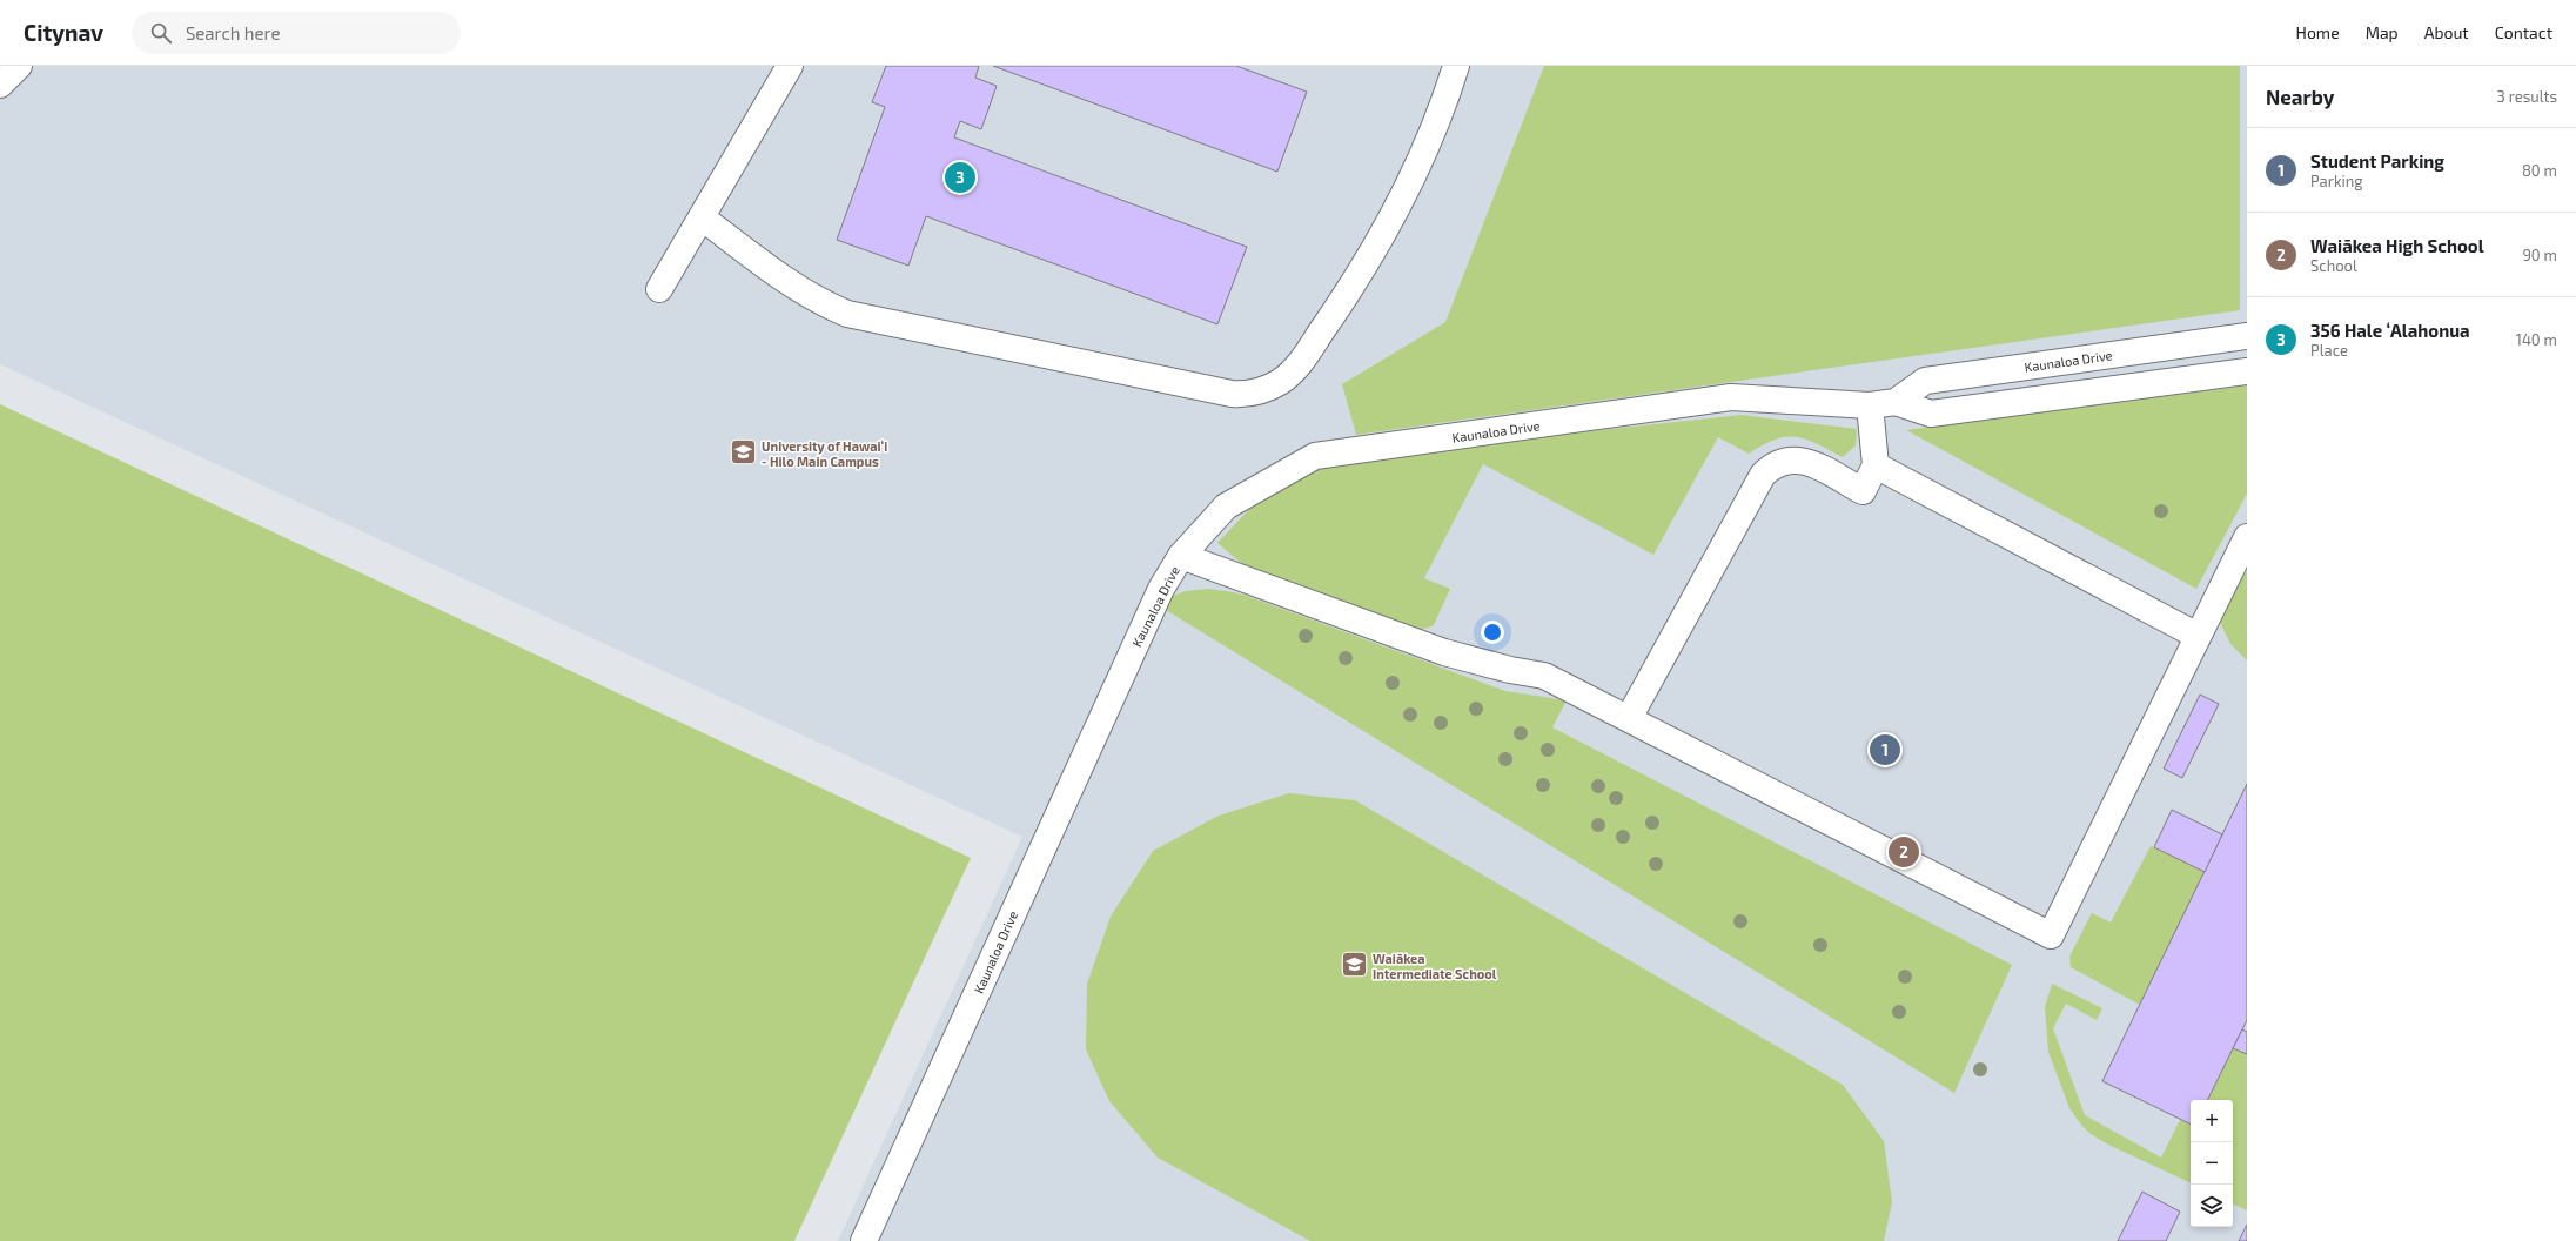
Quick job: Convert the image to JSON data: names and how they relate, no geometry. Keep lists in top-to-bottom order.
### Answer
{
  "streets": {
    "street": ["Kaunaloa Drive"]
  },
  "places": {
    "school or university": ["University of Hawaiʻi - Hilo Main Campus", "Waiākea Intermediate School"]
  },
  "page": {
    "header": "Citynav",
    "search": "Search here",
    "nav": [
      "Home",
      "Map",
      "About",
      "Contact"
    ],
    "heading": ["Nearby", "3 results"],
    "list": [
      {
        "mark": "1",
        "name": "Student Parking",
        "note": "Parking",
        "value": "80 m"
      },
      {
        "mark": "2",
        "name": "Waiākea High School",
        "note": "School",
        "value": "90 m"
      },
      {
        "mark": "3",
        "name": "356 Hale ʻAlahonua",
        "note": "Place",
        "value": "140 m"
      }
    ],
    "pins": ["3", "1", "2"],
    "map_buttons": ["+", "−"]
  }
}
